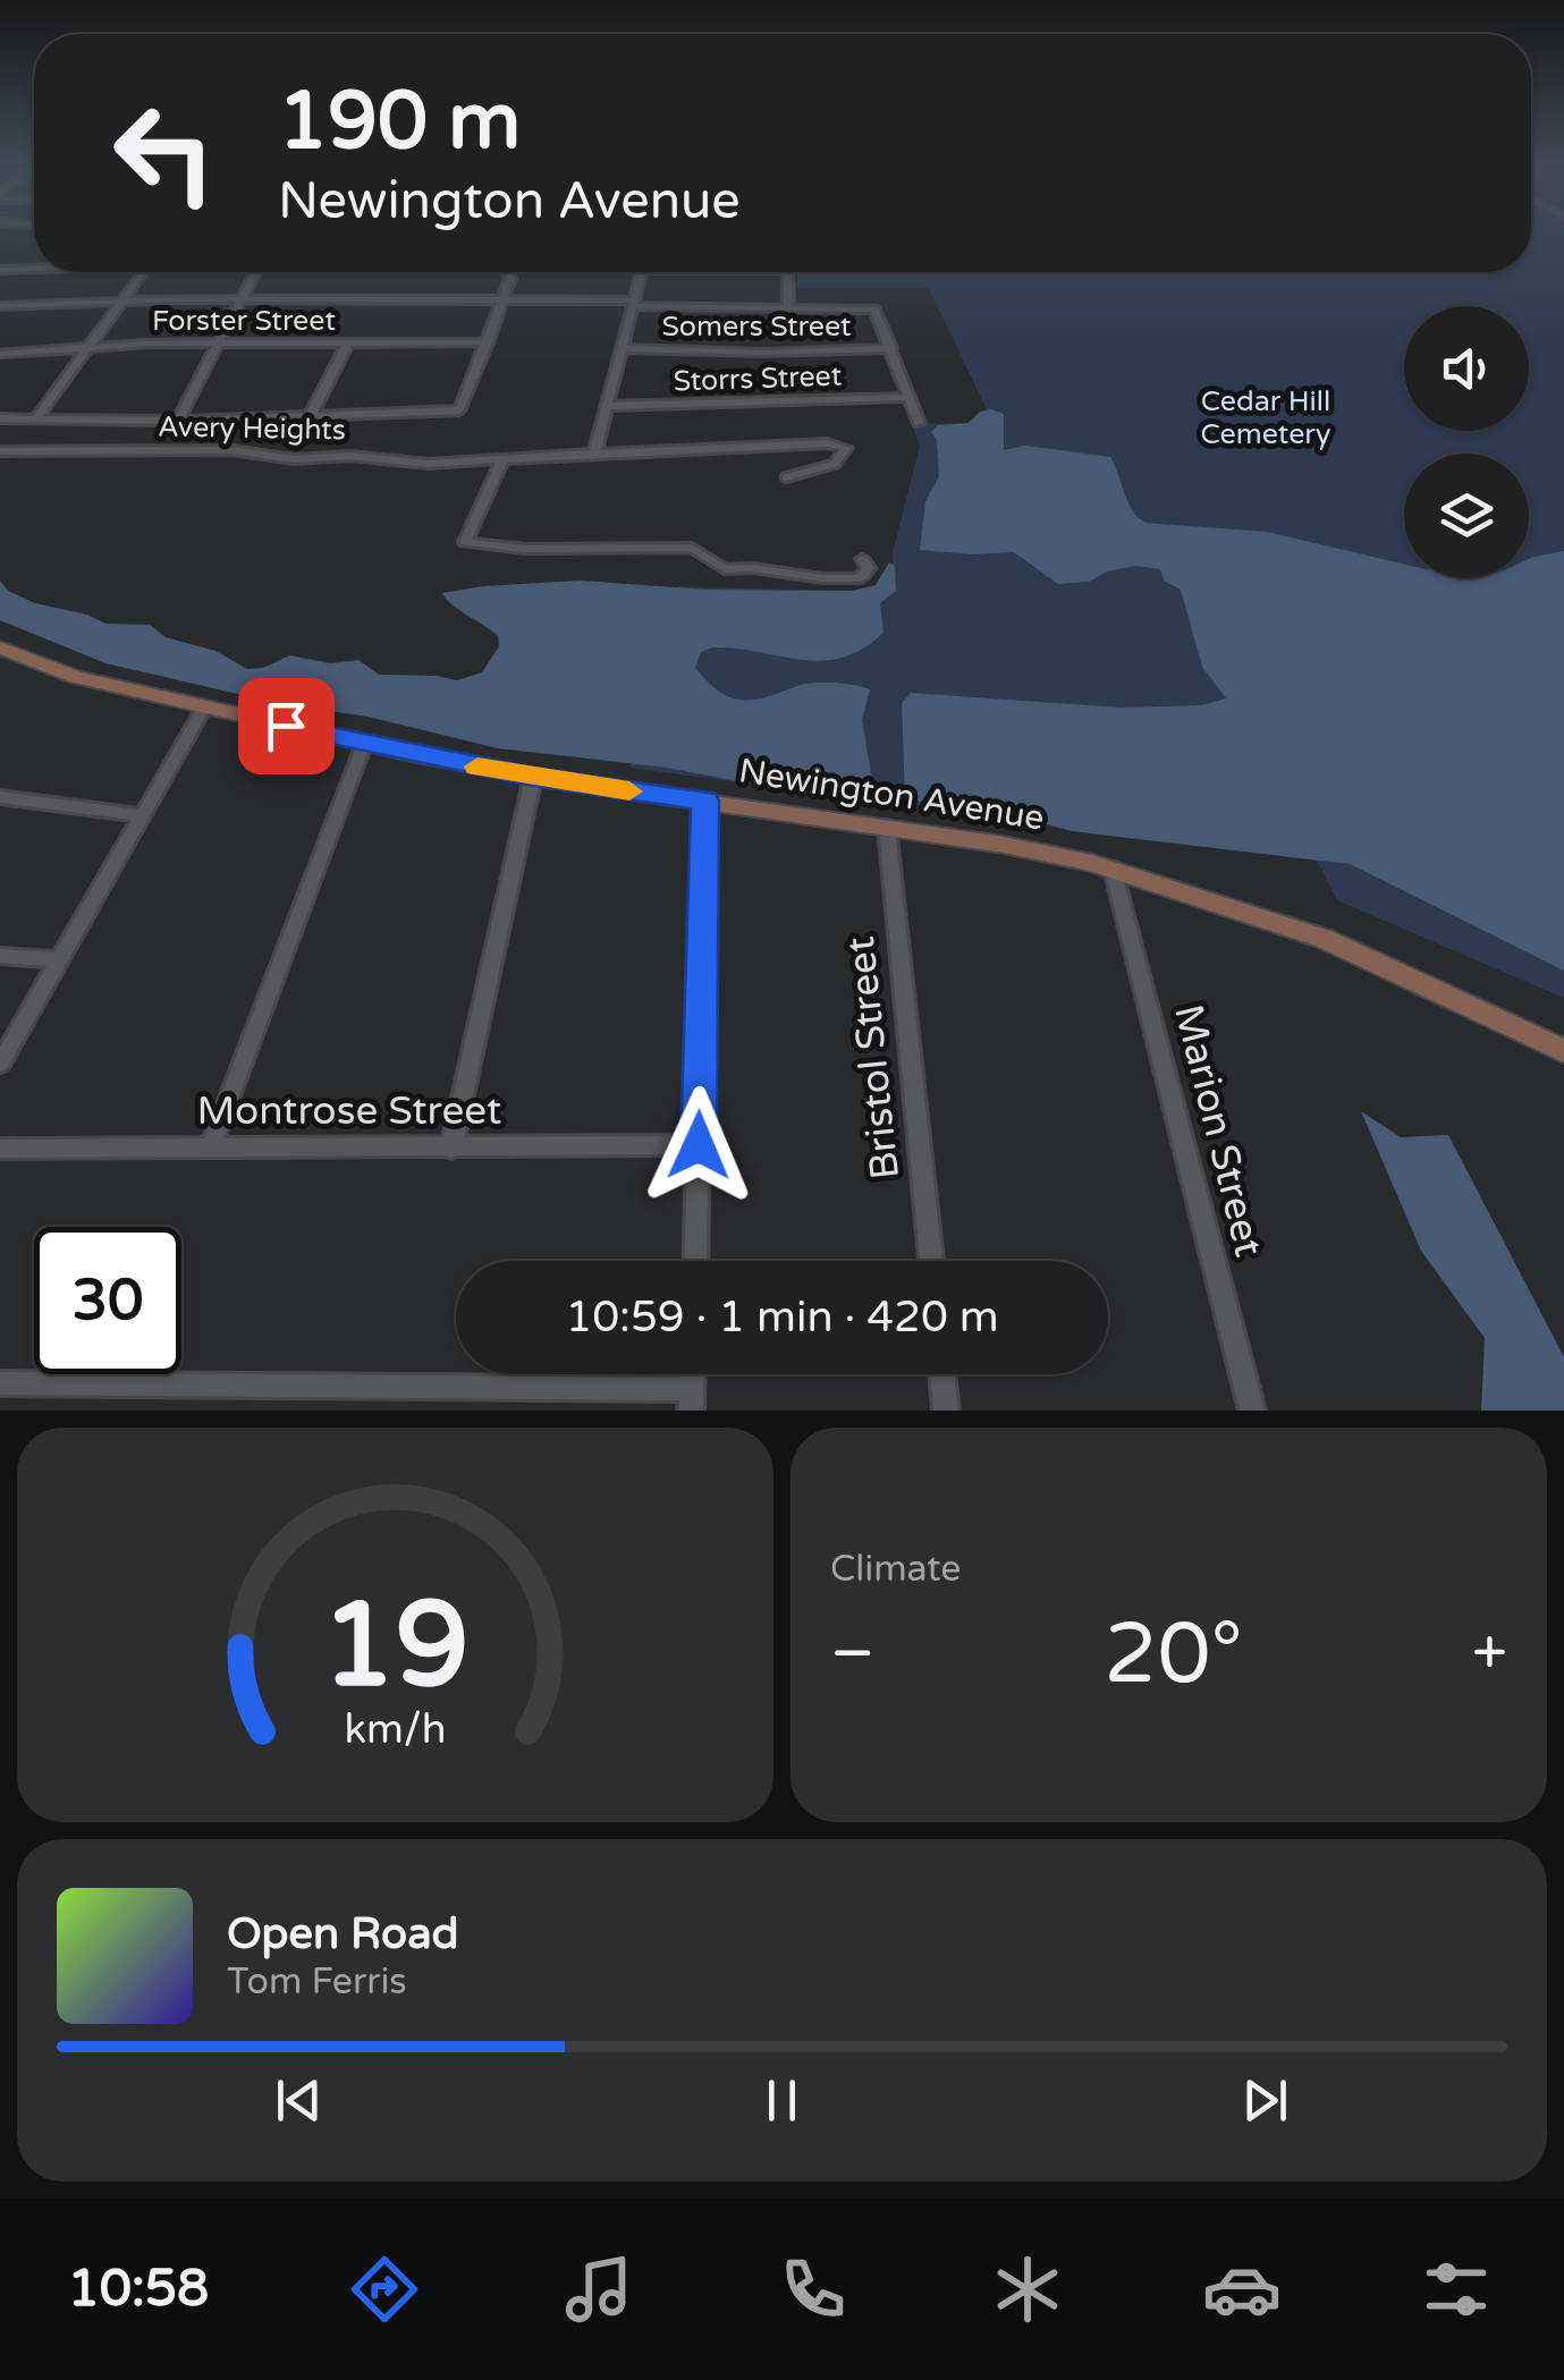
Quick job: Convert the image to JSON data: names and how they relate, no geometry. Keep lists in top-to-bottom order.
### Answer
{
  "streets": {
    "main road": ["Newington Avenue"],
    "street": [
      "Forster Street",
      "Somers Street",
      "Storrs Street",
      "Avery Heights",
      "Bristol Street",
      "Montrose Street",
      "Marion Street"
    ]
  },
  "crossings": [
    ["Newington Avenue", "Bristol Street"],
    ["Newington Avenue", "Marion Street"]
  ],
  "parks": ["Cedar Hill Cemetery"],
  "page": {
    "turn": ["190 m", "Newington Avenue"],
    "limit": "30",
    "trip": "10:59 · 1 min · 420 m",
    "tile": "Climate",
    "heat": ["−", "20°", "+"],
    "song": ["Open Road", "Tom Ferris"],
    "tabs": "10:58",
    "gauge": ["19", "km/h"]
  }
}
